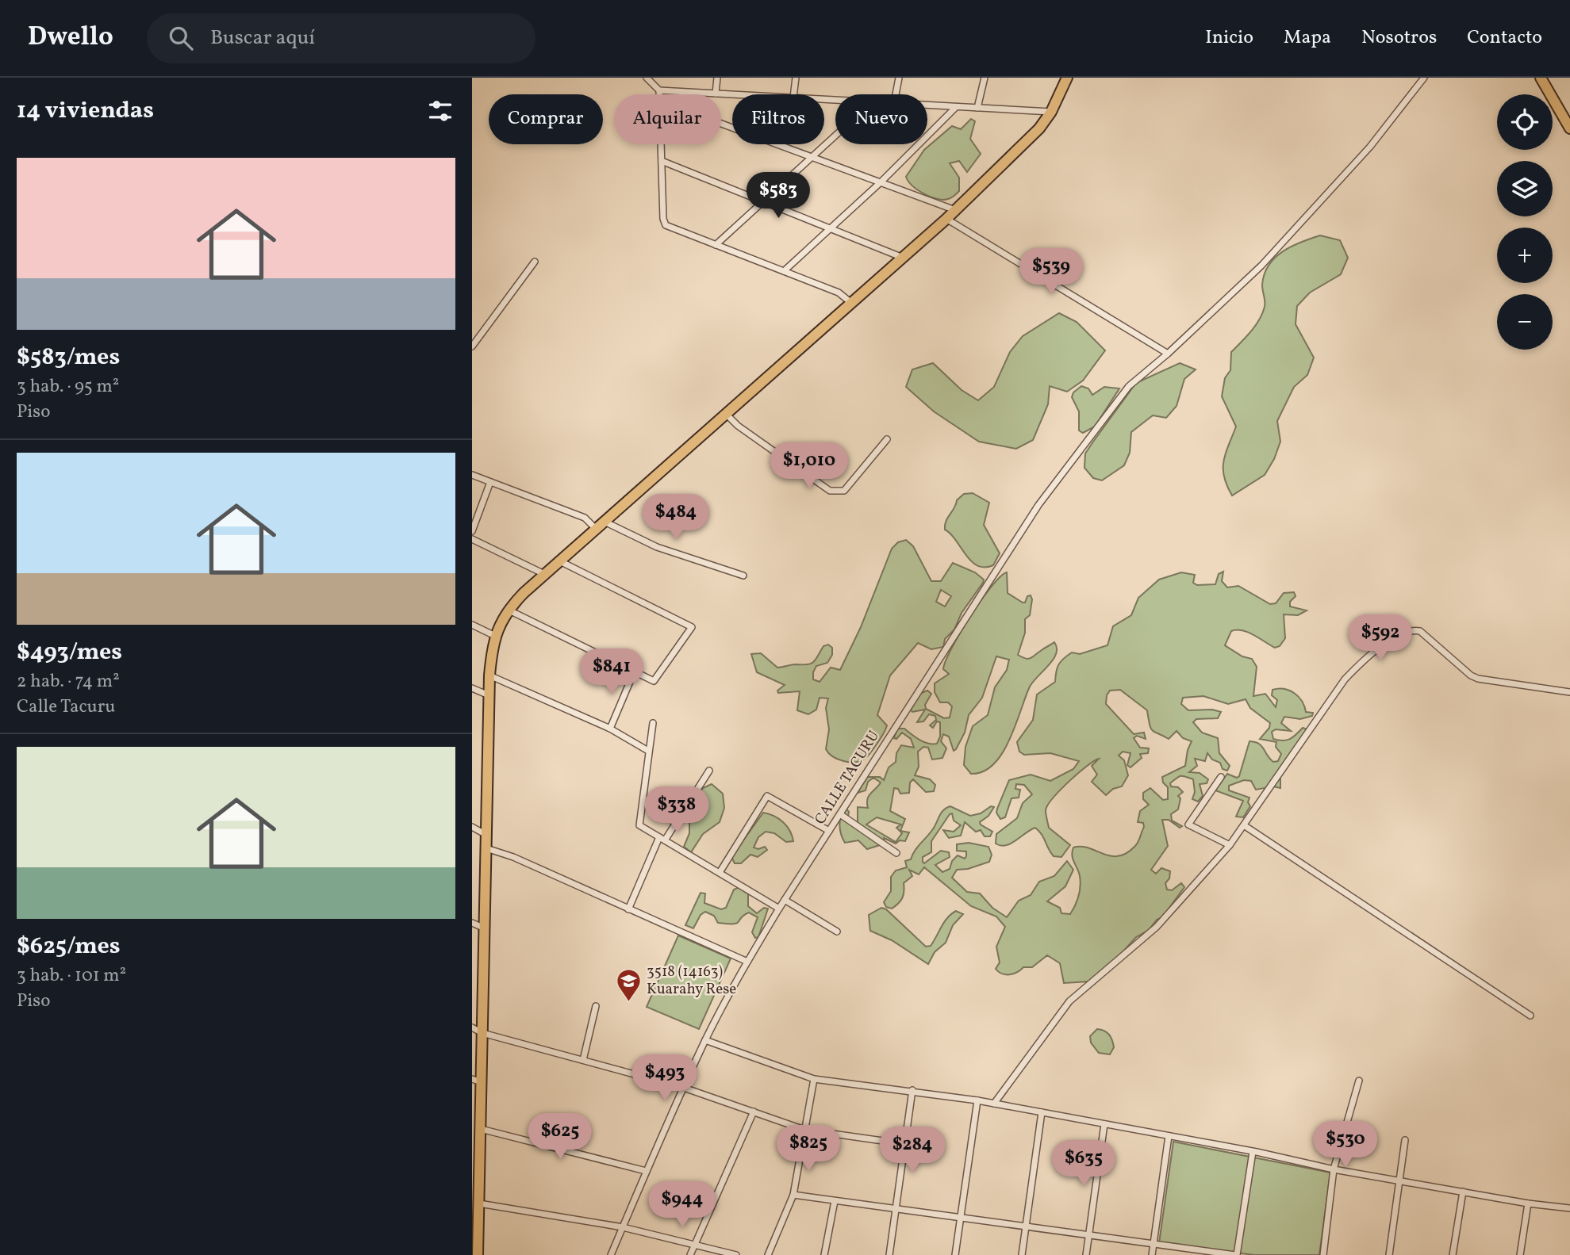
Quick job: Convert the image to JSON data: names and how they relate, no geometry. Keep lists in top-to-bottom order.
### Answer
{
  "streets": {
    "street": ["CALLE TACURU"]
  },
  "places": {
    "school or university": ["3518 (14163) Kuarahy Rese"]
  },
  "page": {
    "header": "Dwello",
    "search": "Buscar aquí",
    "nav": [
      "Inicio",
      "Mapa",
      "Nosotros",
      "Contacto"
    ],
    "heading": "14 viviendas",
    "map_buttons": ["+", "−"],
    "chip": [
      "Comprar",
      "Alquilar",
      "Filtros",
      "Nuevo"
    ],
    "list": [
      {
        "name": "$583/mes",
        "note": "3 hab. · 95 m² · Piso"
      },
      {
        "name": "$493/mes",
        "note": "2 hab. · 74 m² · Calle Tacuru"
      },
      {
        "name": "$625/mes",
        "note": "3 hab. · 101 m² · Piso"
      }
    ],
    "price": [
      "$583",
      "$539",
      "$1,010",
      "$484",
      "$592",
      "$841",
      "$338",
      "$493",
      "$625",
      "$530",
      "$825",
      "$284",
      "$635",
      "$944"
    ]
  }
}
